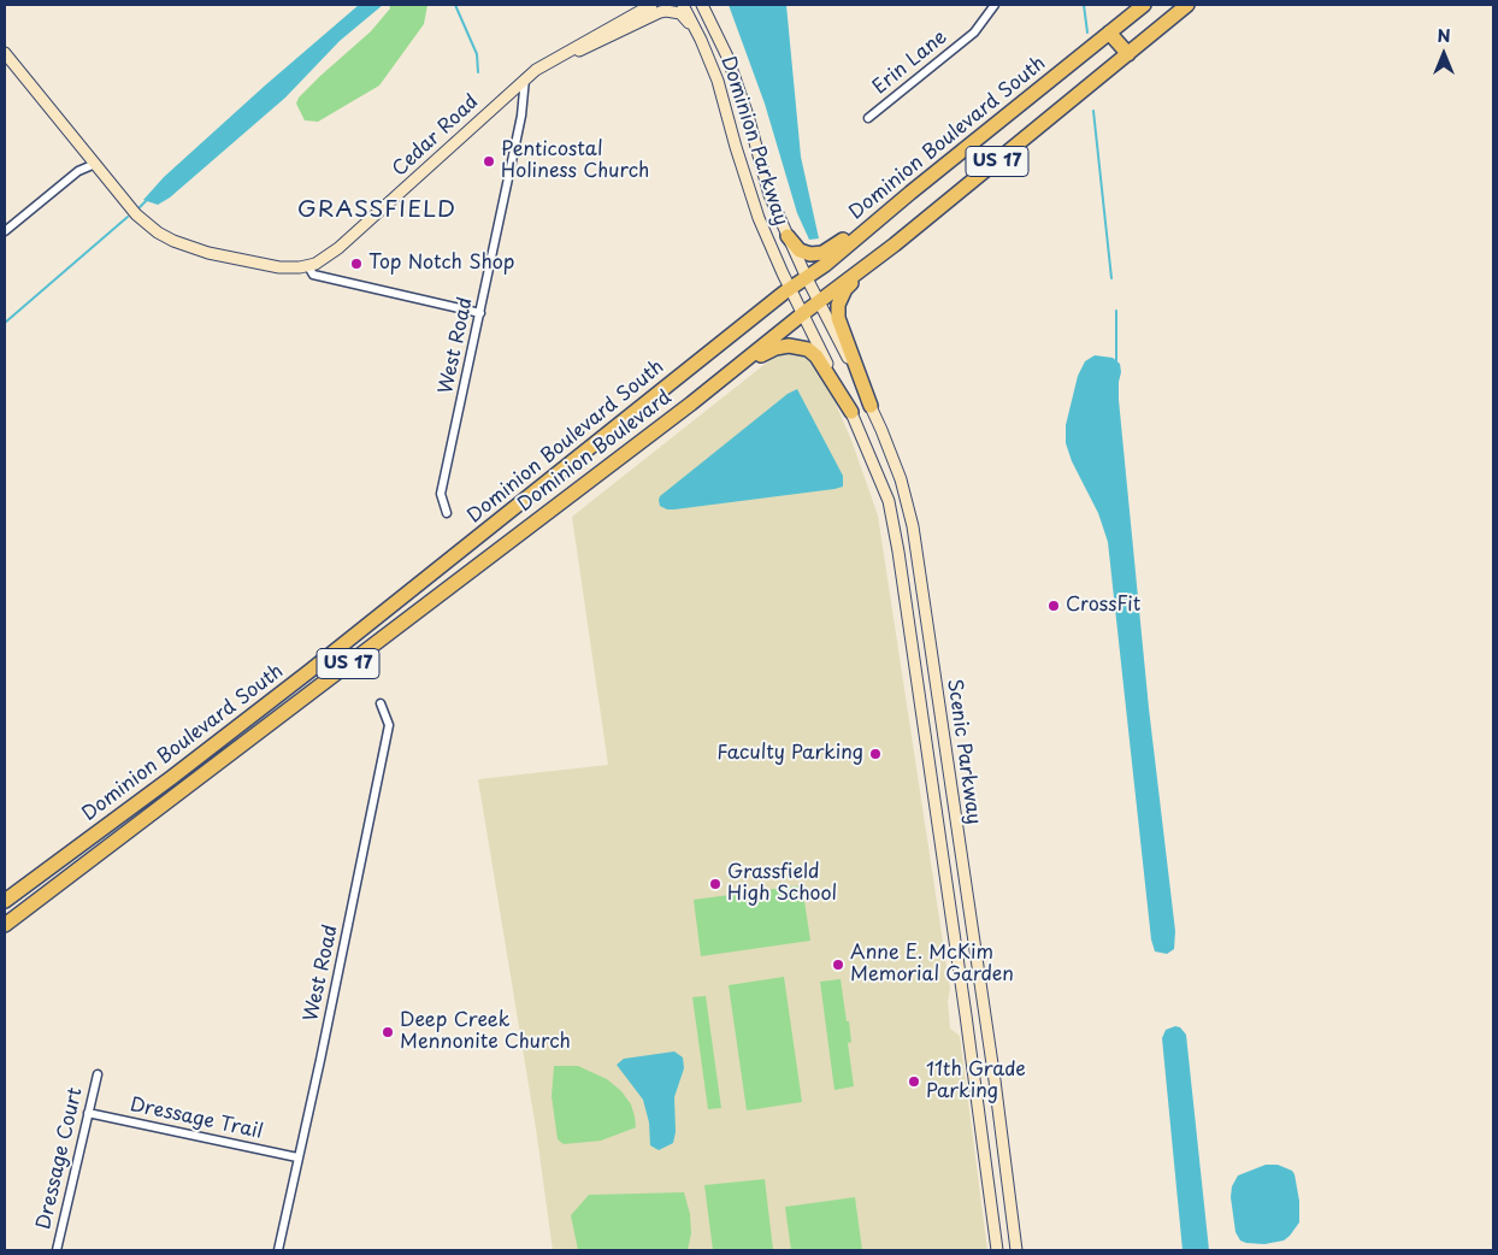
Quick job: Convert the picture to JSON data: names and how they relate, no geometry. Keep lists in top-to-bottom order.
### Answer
{
  "streets": {
    "highway": ["Dominion Boulevard South", "US 17", "Dominion Boulevard"],
    "street": [
      "Erin Lane",
      "Cedar Road",
      "Dominion Parkway",
      "West Road",
      "Scenic Parkway",
      "Dressage Trail",
      "Dressage Court"
    ]
  },
  "crossings": [
    ["Cedar Road", "West Road"],
    ["Dominion Boulevard South", "Dominion Parkway"],
    ["Dominion Boulevard South", "Scenic Parkway"],
    ["Dominion Parkway", "Scenic Parkway"],
    ["US 17", "Dominion Boulevard"],
    ["US 17", "Scenic Parkway"],
    ["West Road", "Dressage Trail"],
    ["Dressage Trail", "Dressage Court"]
  ],
  "districts": ["GRASSFIELD"],
  "places": [
    "Penticostal Holiness Church",
    "Top Notch Shop",
    "CrossFit",
    "Faculty Parking",
    "Grassfield High School",
    "Anne E. McKim Memorial Garden",
    "Deep Creek Mennonite Church",
    "11th Grade Parking"
  ],
  "north": "top"
}
